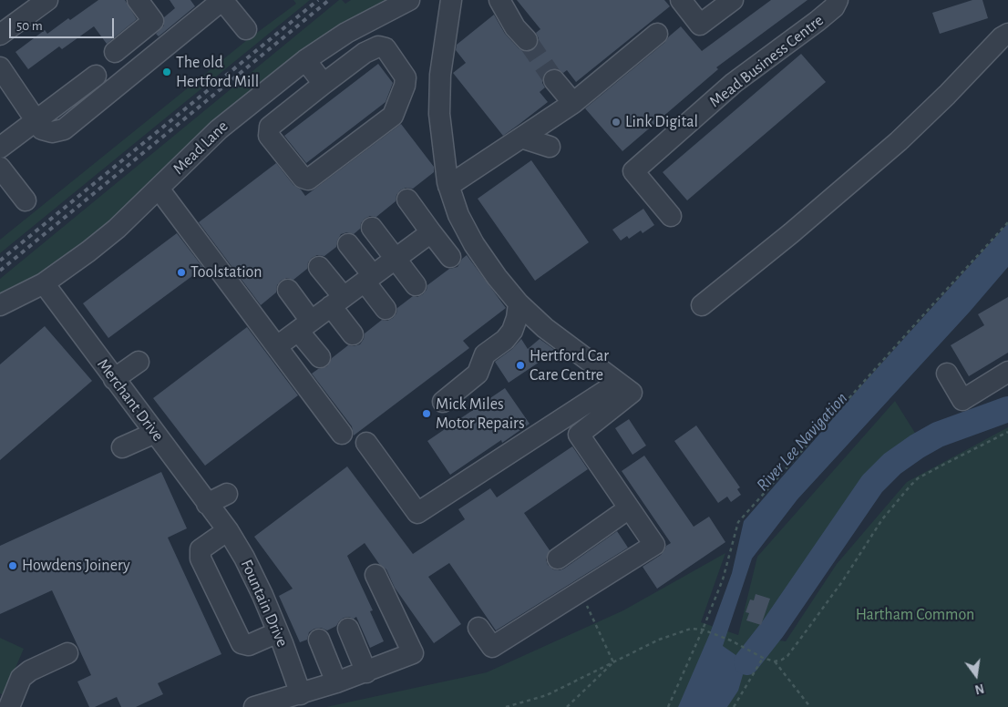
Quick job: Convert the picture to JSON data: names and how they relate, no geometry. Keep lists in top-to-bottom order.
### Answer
{
  "streets": {
    "street": [
      "Mead Business Centre",
      "Mead Lane",
      "Merchant Drive",
      "Fountain Drive"
    ]
  },
  "crossings": [
    ["Mead Lane", "Merchant Drive"],
    ["Merchant Drive", "Fountain Drive"]
  ],
  "water": ["River Lee Navigation"],
  "parks": ["Hartham Common"],
  "places": [
    "The old Hertford Mill",
    "Link Digital",
    "Toolstation",
    "Hertford Car Care Centre",
    "Mick Miles Motor Repairs",
    "Howdens Joinery"
  ],
  "scale_bar": "50 m",
  "north": "bottom"
}
